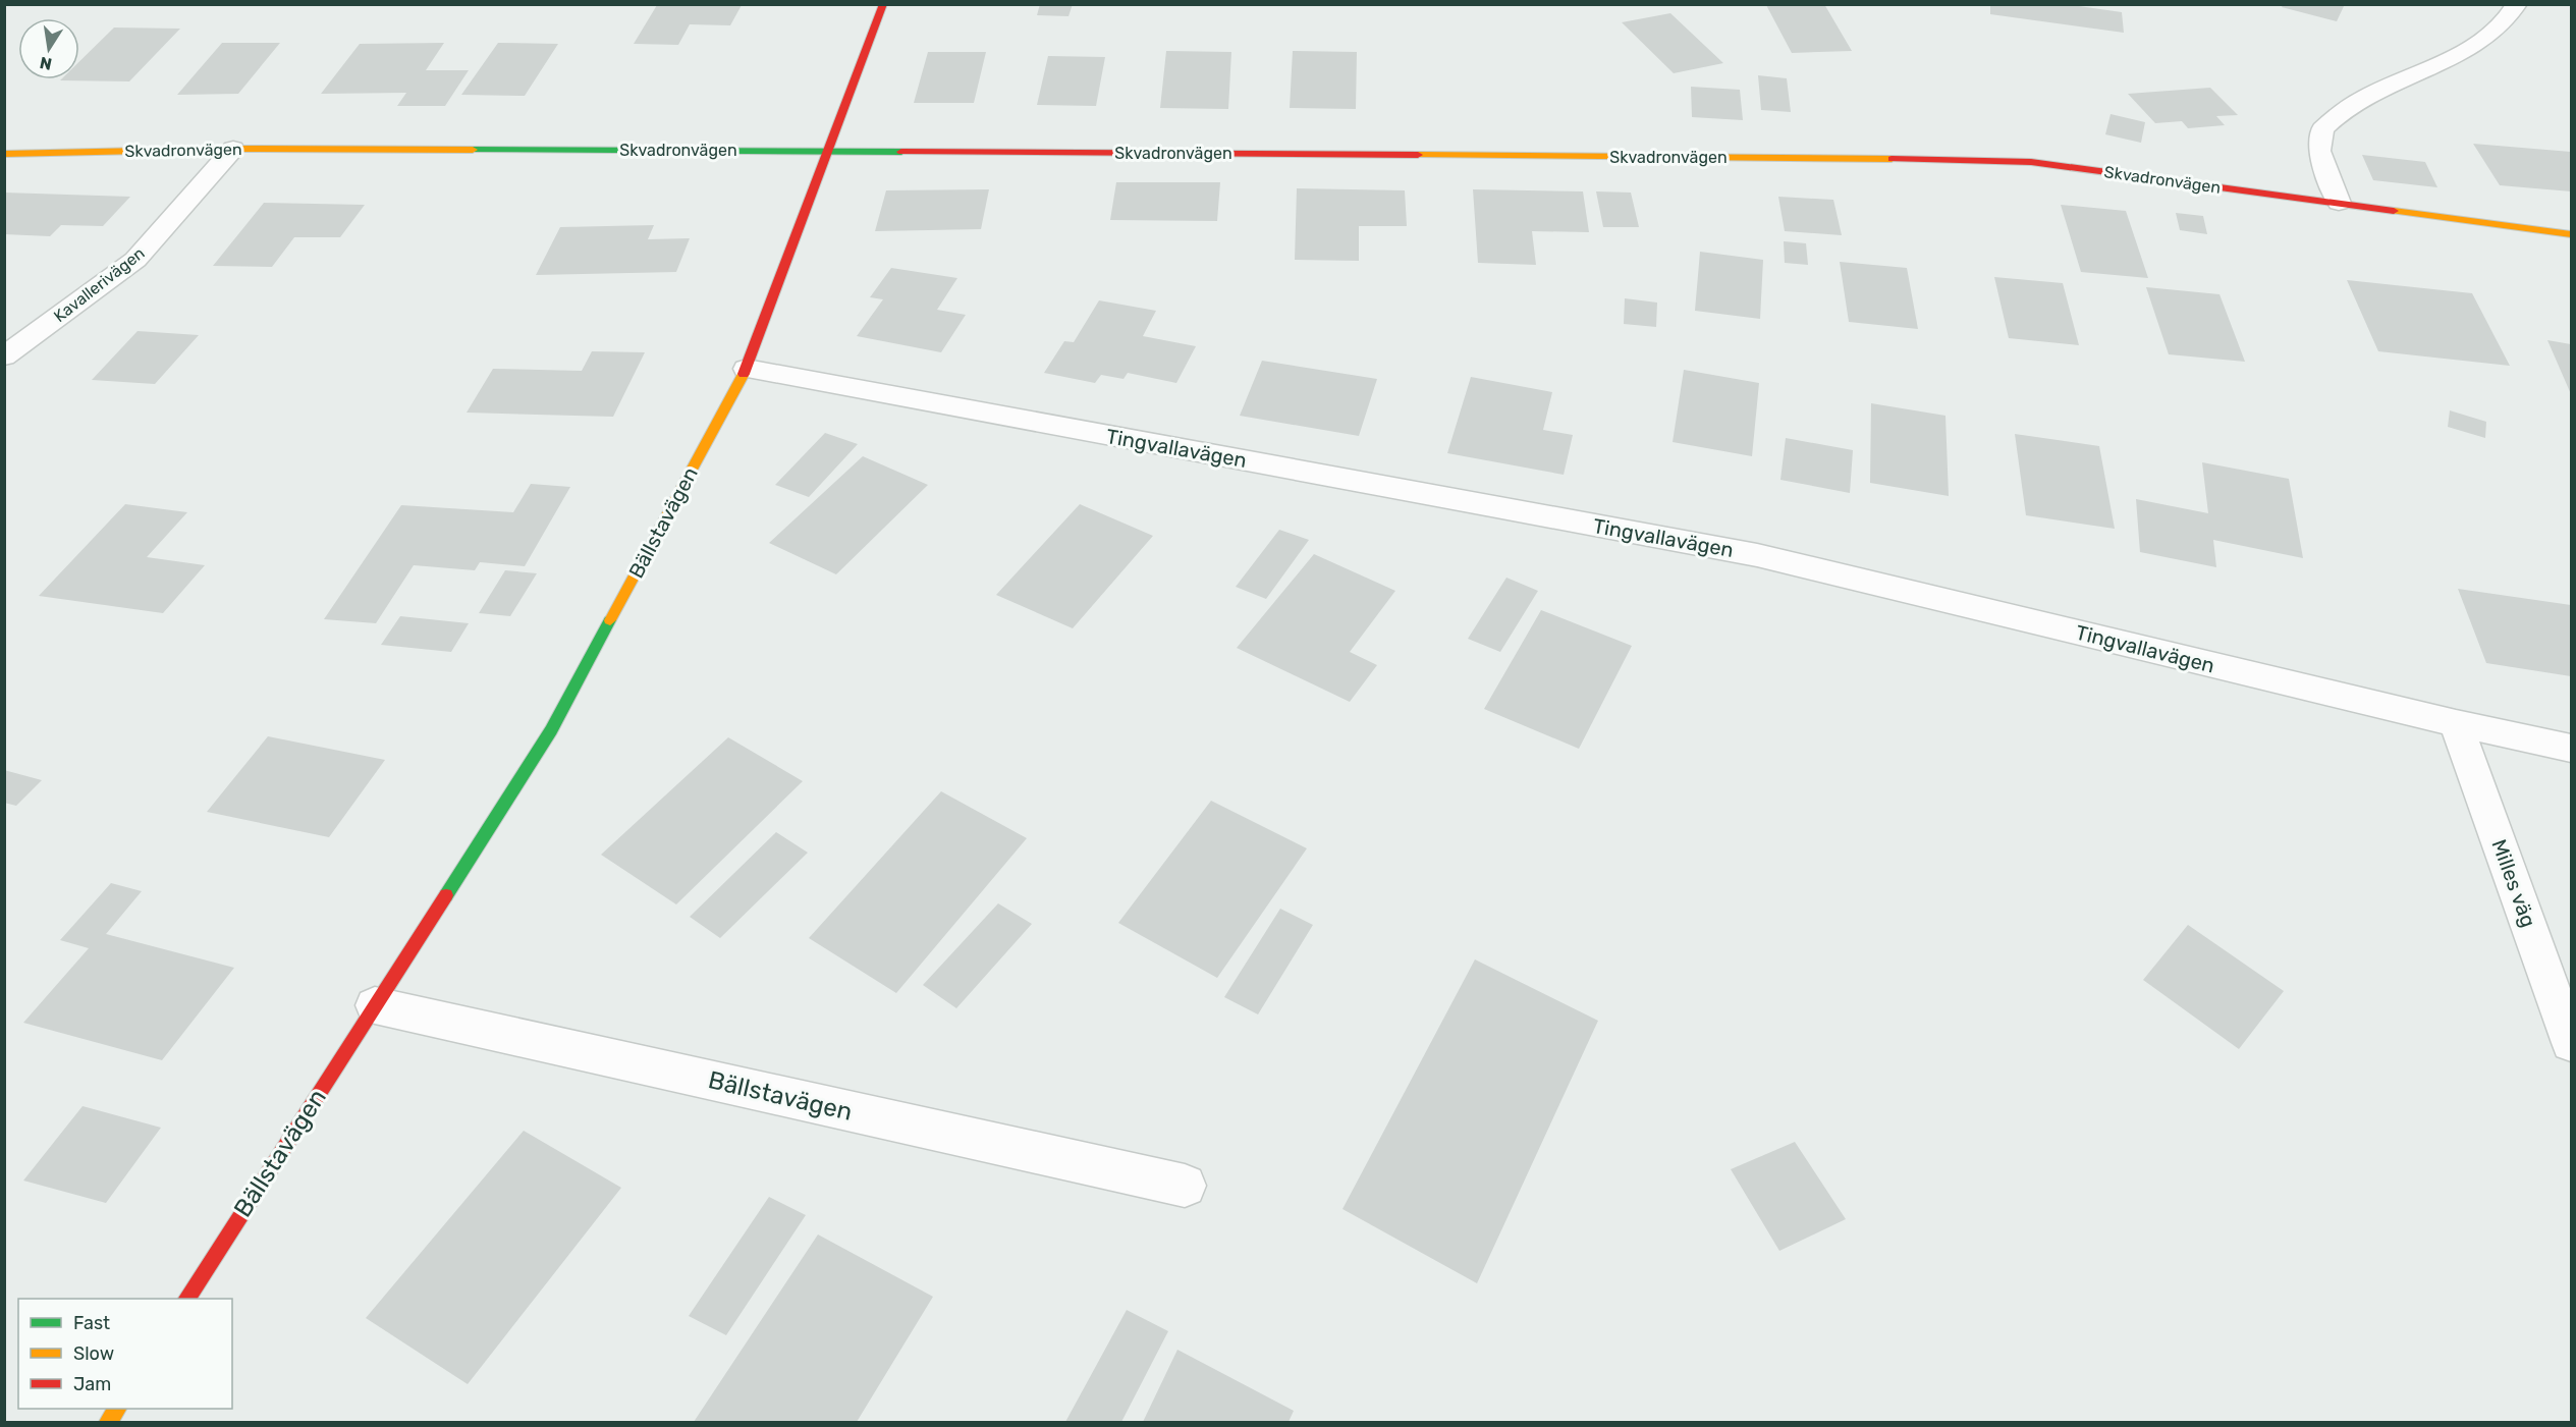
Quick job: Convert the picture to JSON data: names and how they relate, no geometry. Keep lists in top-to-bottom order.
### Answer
{
  "streets": {
    "street": [
      "Skvadronvägen",
      "Kavallerivägen",
      "Tingvallavägen",
      "Bällstavägen",
      "Milles väg"
    ]
  },
  "crossings": [
    ["Skvadronvägen", "Kavallerivägen"],
    ["Skvadronvägen", "Bällstavägen"],
    ["Tingvallavägen", "Bällstavägen"],
    ["Tingvallavägen", "Milles väg"]
  ],
  "legend": ["Fast", "Slow", "Jam"],
  "north": "bottom"
}
